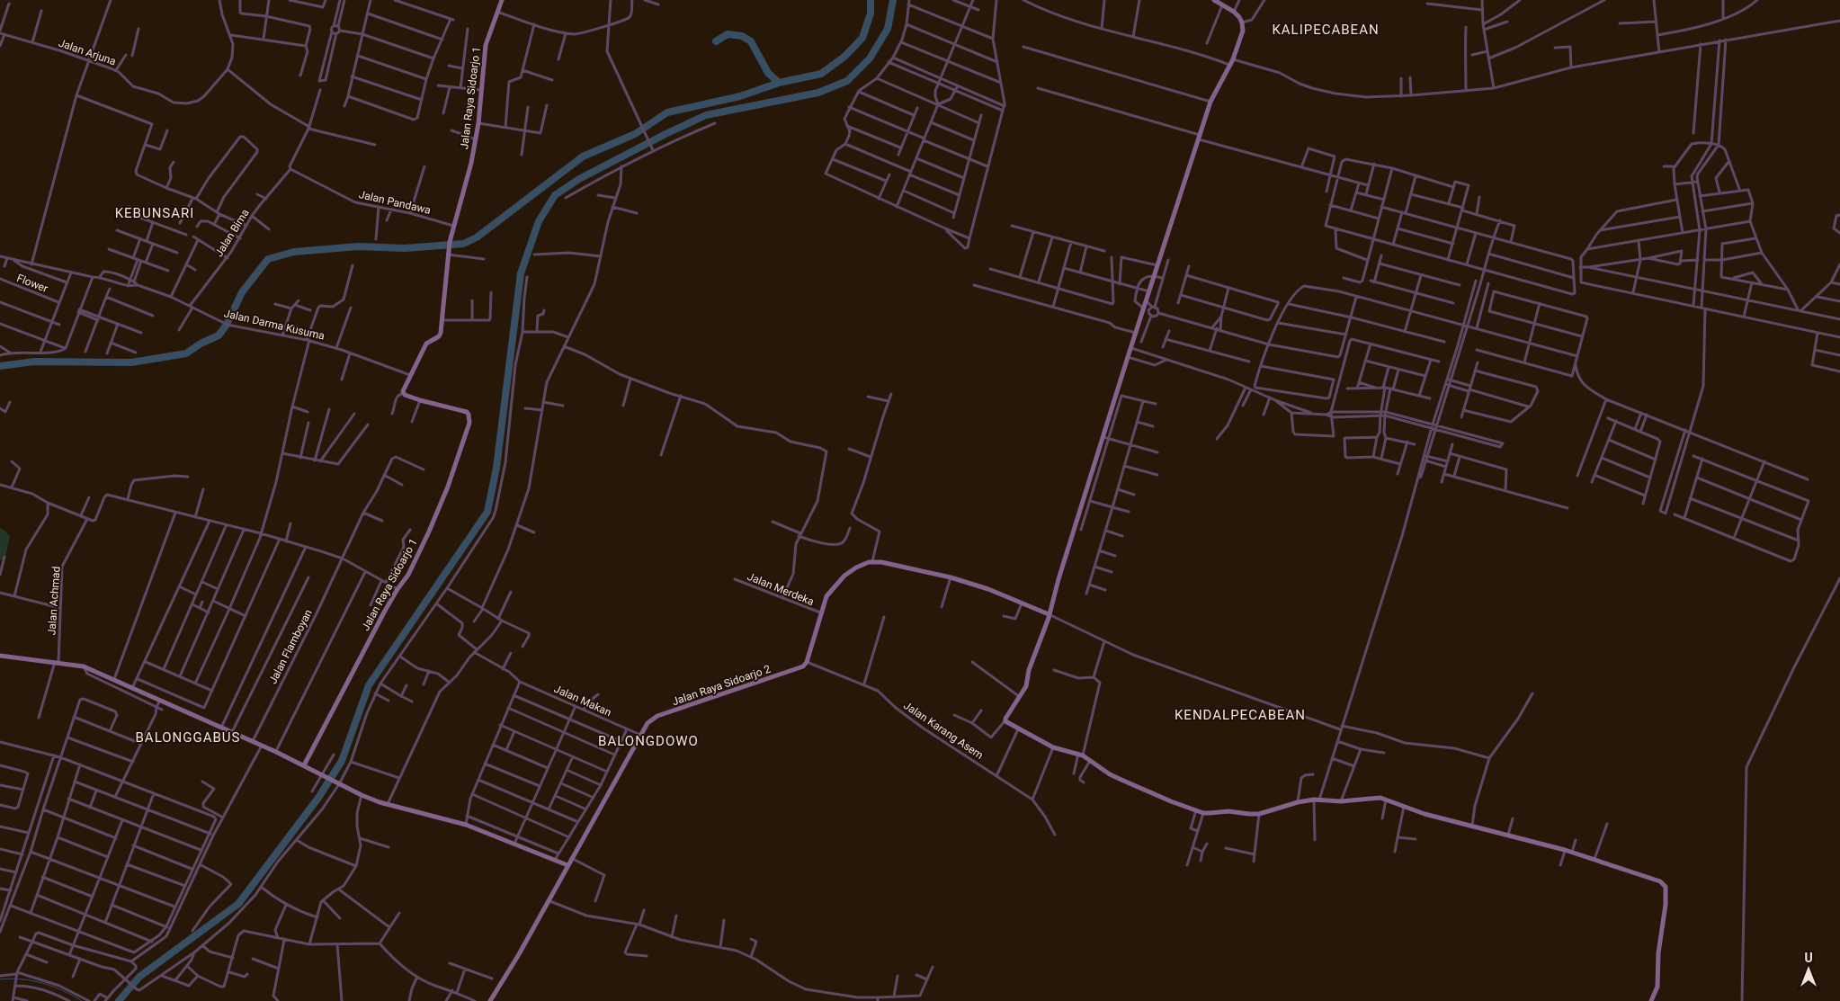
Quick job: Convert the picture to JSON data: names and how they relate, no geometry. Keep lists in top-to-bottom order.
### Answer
{
  "streets": {
    "street": [
      "Jalan Arjuna",
      "Jalan Raya Sidoarjo 1",
      "Jalan Pandawa",
      "Jalan Bima",
      "Flower",
      "Jalan Darma Kusuma",
      "Jalan Merdeka",
      "Jalan Achmad",
      "Jalan Flamboyan",
      "Jalan Raya Sidoarjo 2",
      "Jalan Makan",
      "Jalan Karang Asem"
    ]
  },
  "crossings": [
    ["Jalan Raya Sidoarjo 1", "Jalan Pandawa"],
    ["Jalan Pandawa", "Jalan Bima"],
    ["Jalan Bima", "Jalan Darma Kusuma"],
    ["Flower", "Jalan Darma Kusuma"],
    ["Jalan Raya Sidoarjo 2", "Jalan Makan"],
    ["Jalan Raya Sidoarjo 2", "Jalan Karang Asem"]
  ],
  "districts": [
    "KALIPECABEAN",
    "KEBUNSARI",
    "KENDALPECABEAN",
    "BALONGGABUS",
    "BALONGDOWO"
  ],
  "north": "top"
}
